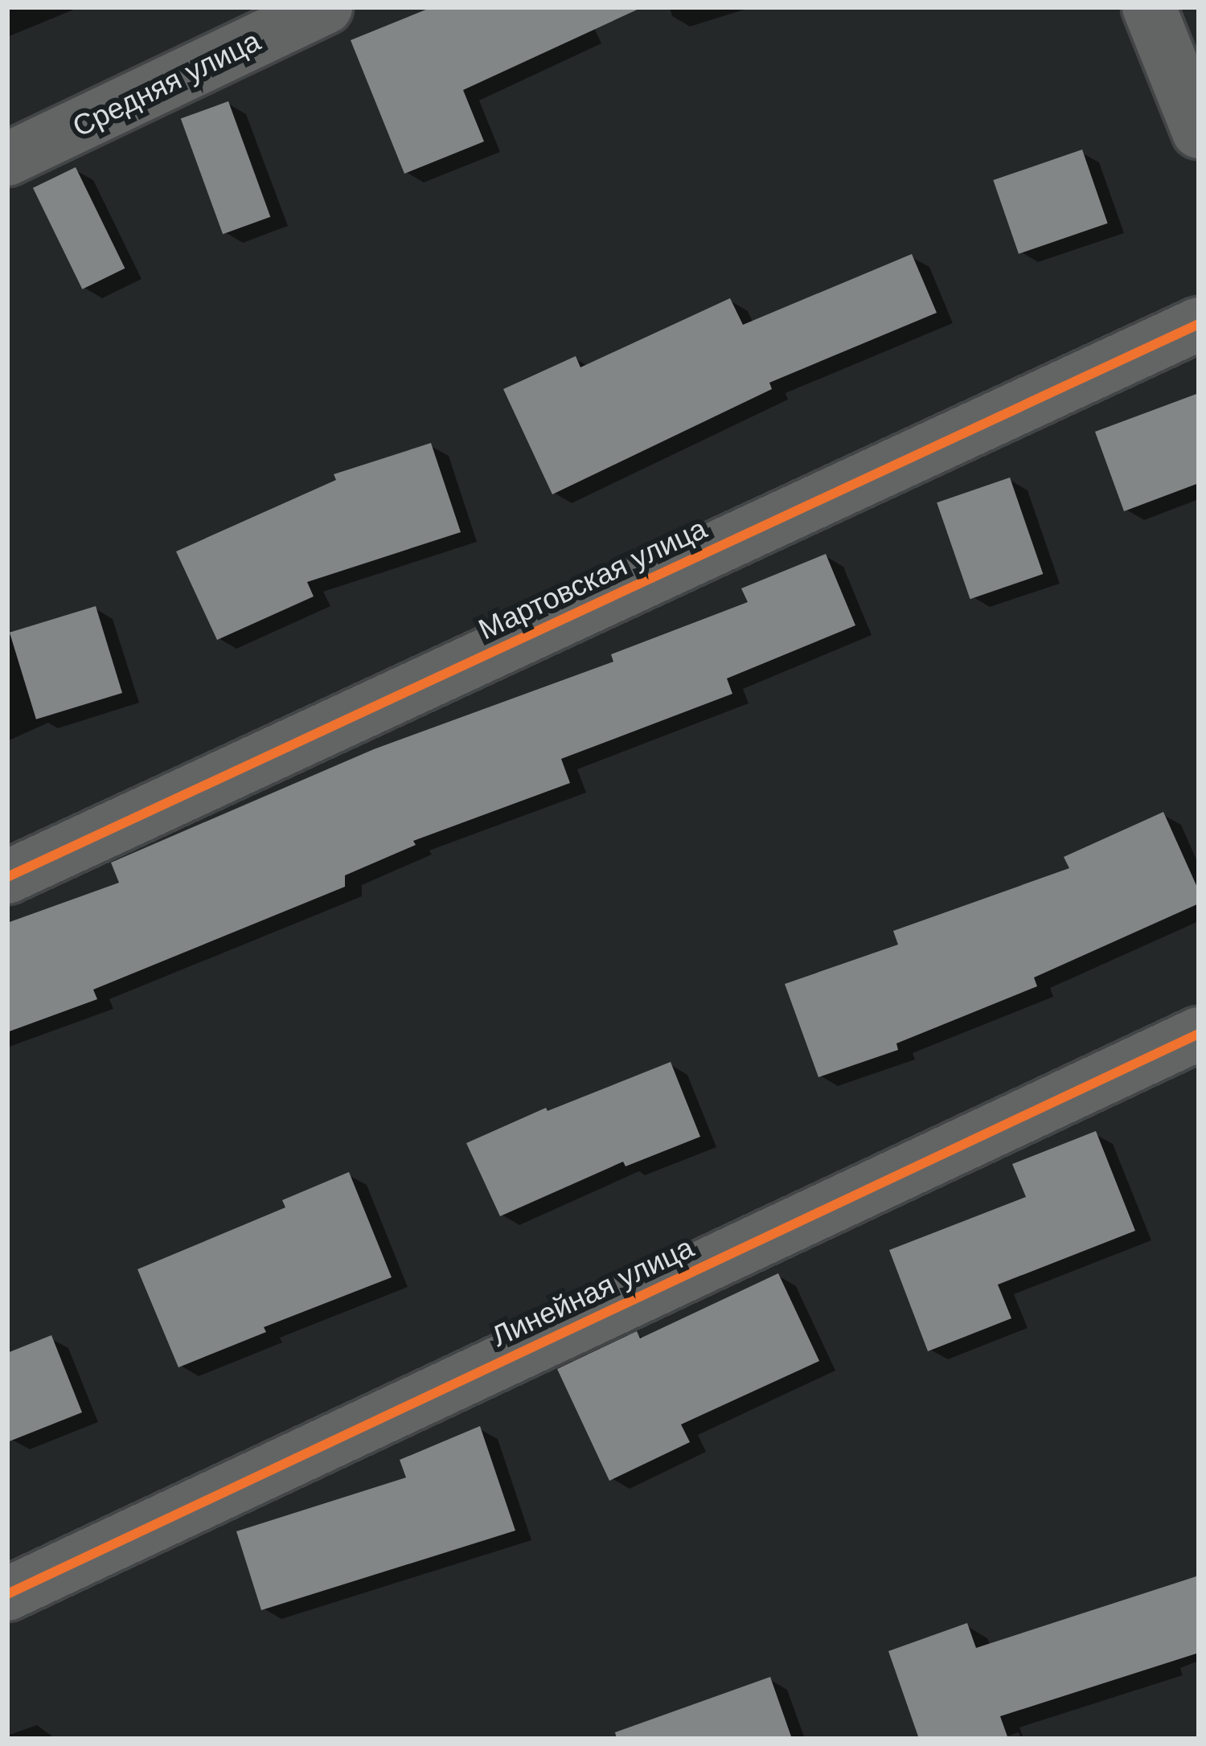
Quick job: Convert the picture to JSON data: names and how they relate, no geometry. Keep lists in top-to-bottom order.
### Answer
{
  "streets": {
    "street": ["Средняя улица", "Мартовская улица", "Линейная улица"]
  }
}
